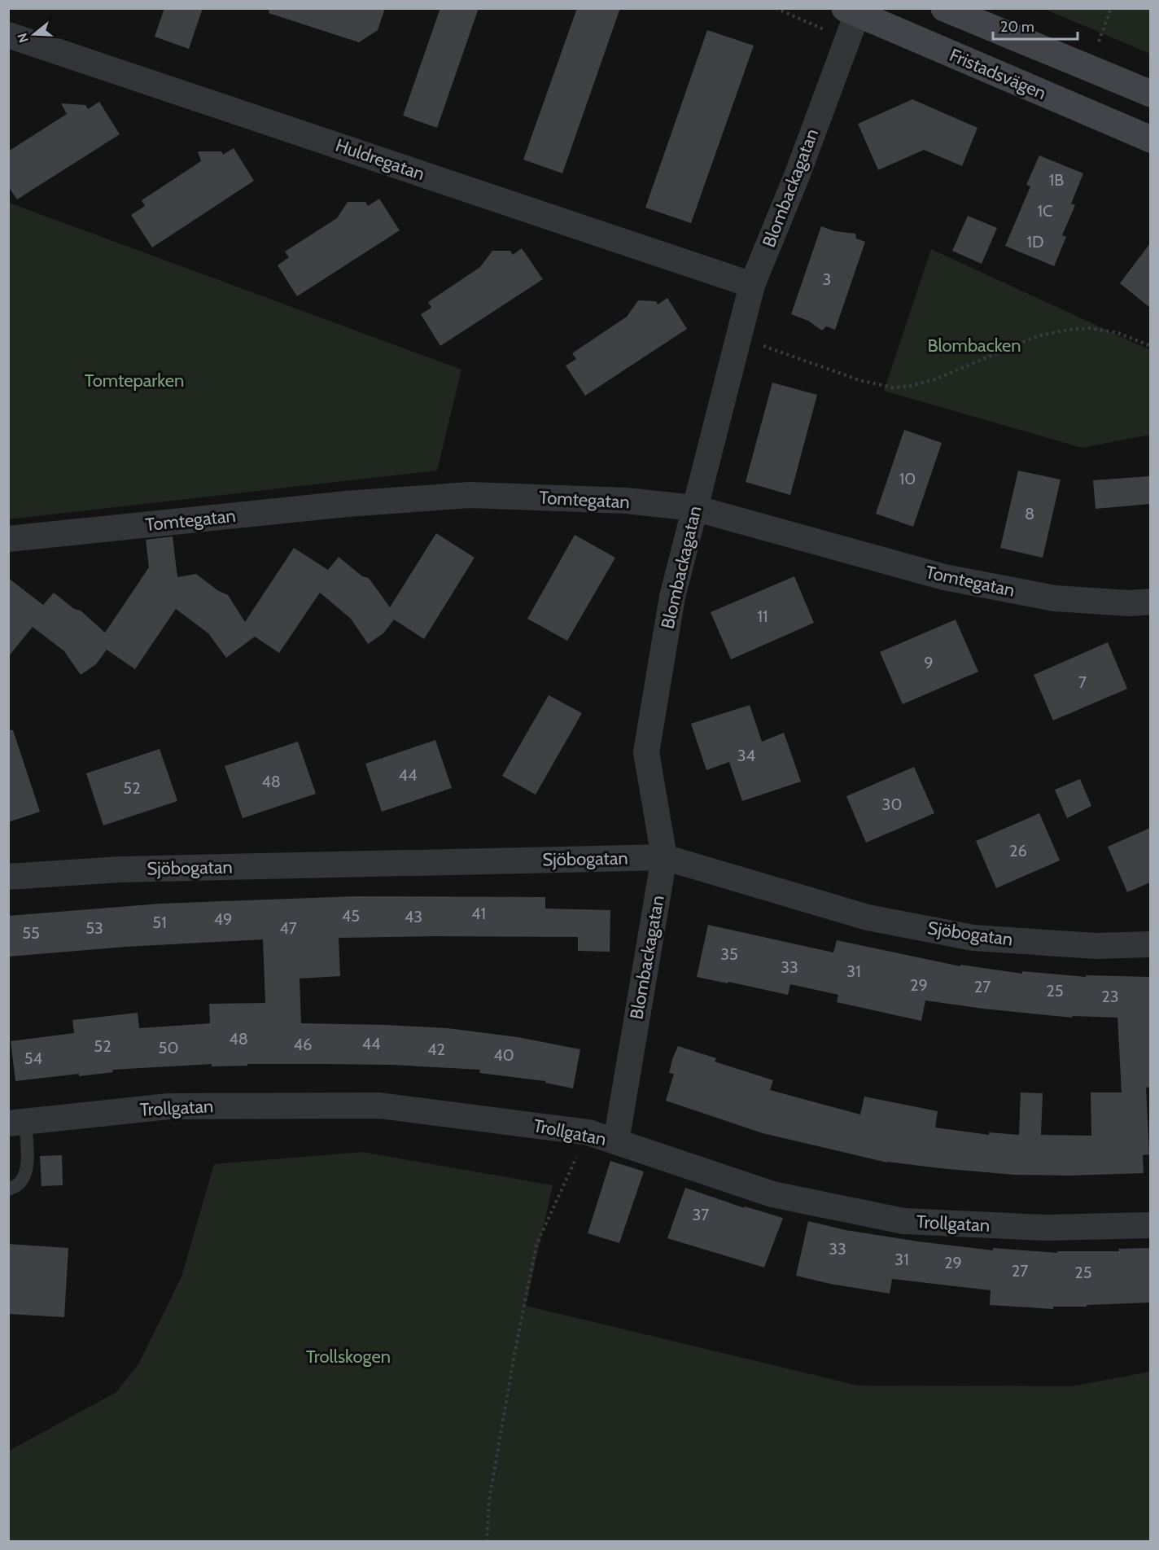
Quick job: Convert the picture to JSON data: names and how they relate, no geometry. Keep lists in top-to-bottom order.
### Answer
{
  "streets": {
    "street": [
      "Fristadsvägen",
      "Huldregatan",
      "Blombackagatan",
      "Tomtegatan",
      "Sjöbogatan",
      "Trollgatan"
    ]
  },
  "crossings": [
    ["Fristadsvägen", "Blombackagatan"],
    ["Huldregatan", "Blombackagatan"],
    ["Blombackagatan", "Tomtegatan"],
    ["Blombackagatan", "Sjöbogatan"],
    ["Blombackagatan", "Trollgatan"]
  ],
  "parks": ["Blombacken", "Tomteparken", "Trollskogen"],
  "house_numbers": [
    "1B",
    "1C",
    "1D",
    "3",
    "10",
    "8",
    "11",
    "9",
    "7",
    "34",
    "44",
    "48",
    "52",
    "30",
    "26",
    "41",
    "45",
    "43",
    "49",
    "51",
    "53",
    "47",
    "55",
    "35",
    "33",
    "31",
    "29",
    "27",
    "25",
    "23",
    "48",
    "44",
    "46",
    "52",
    "50",
    "42",
    "40",
    "54",
    "37",
    "33",
    "31",
    "29",
    "27",
    "25"
  ],
  "scale_bar": "20 m",
  "north": "left"
}
